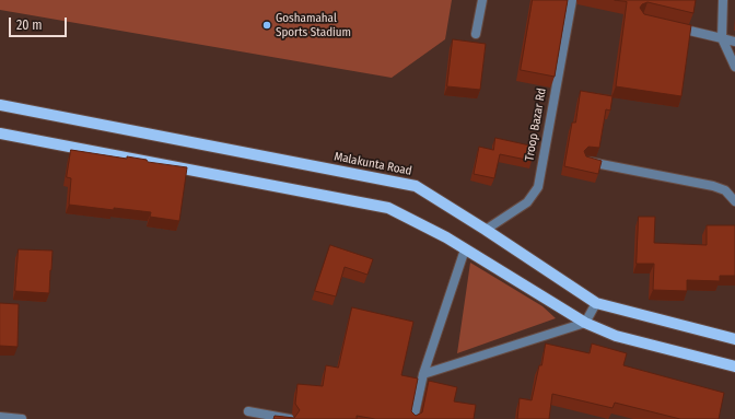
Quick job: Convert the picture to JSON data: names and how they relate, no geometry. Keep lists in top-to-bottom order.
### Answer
{
  "streets": {
    "main road": ["Malakunta Road"],
    "street": ["Troop Bazar Rd"]
  },
  "crossings": [
    ["Troop Bazar Rd", "Malakunta Road"]
  ],
  "places": ["Goshamahal Sports Stadium"],
  "scale_bar": "20 m"
}
